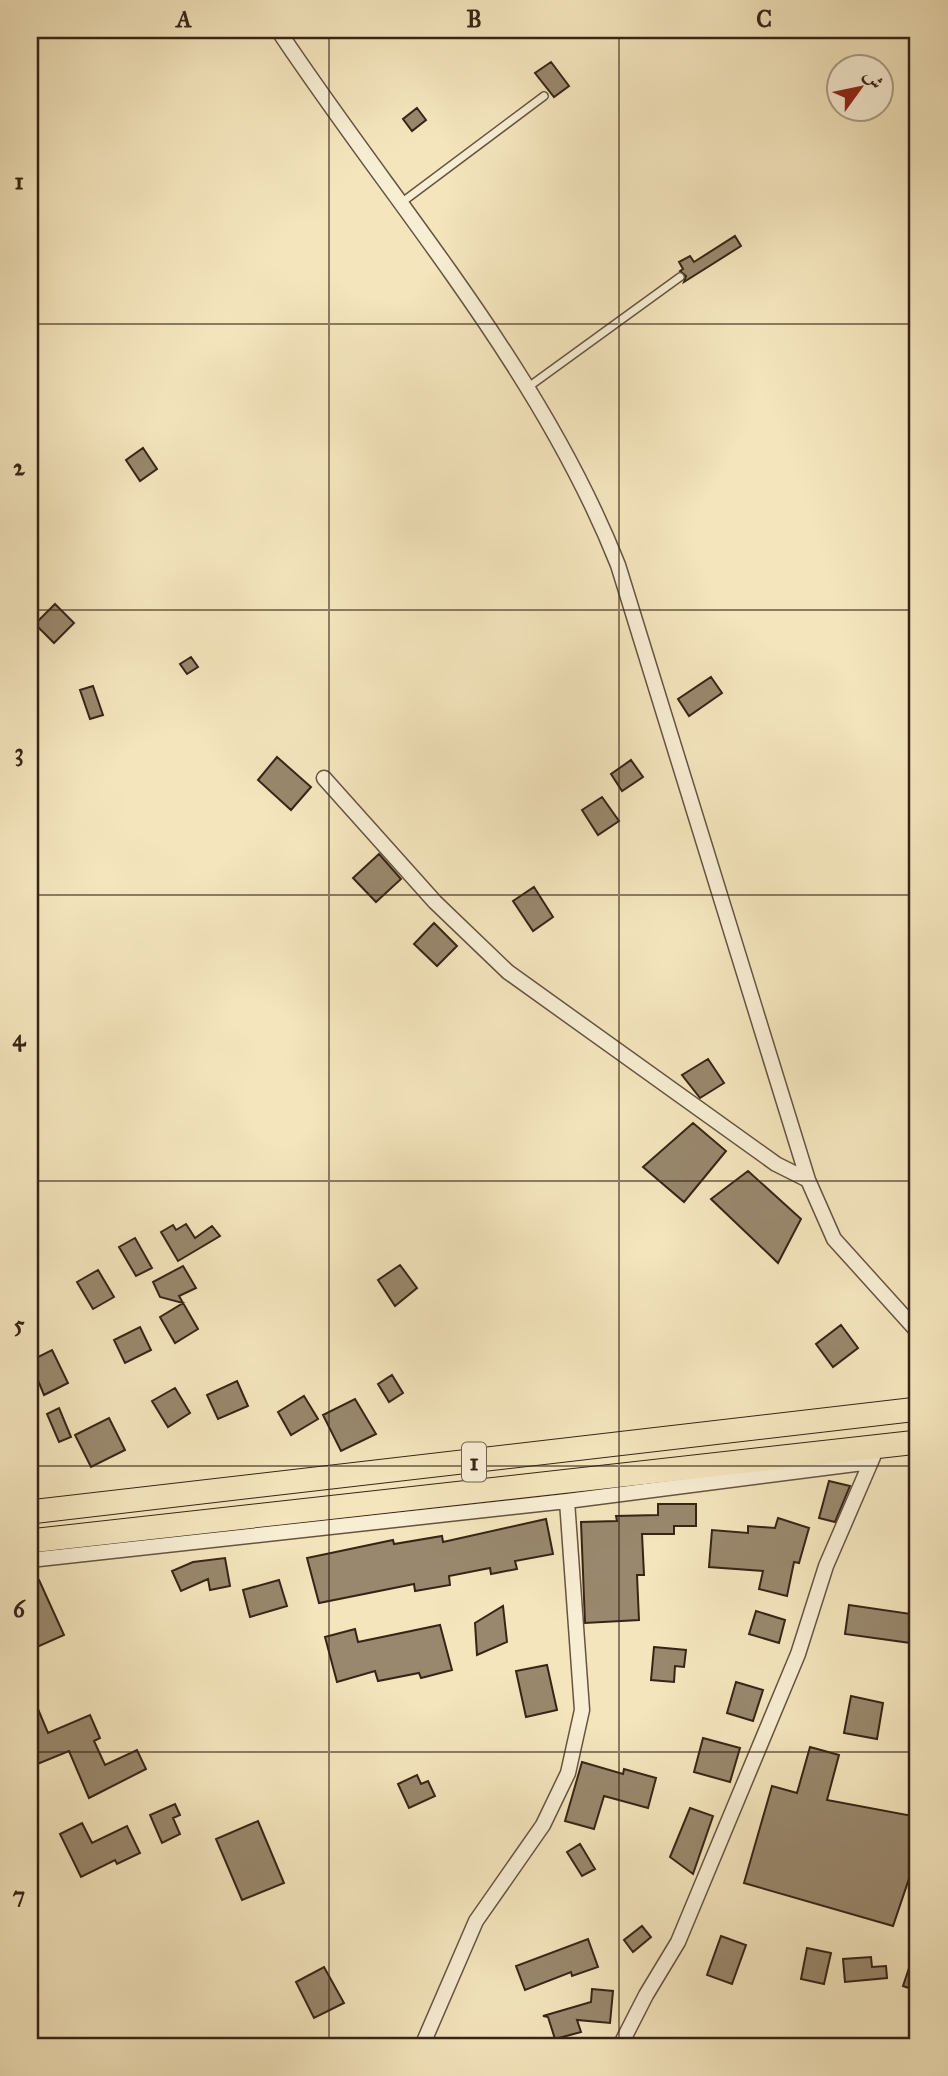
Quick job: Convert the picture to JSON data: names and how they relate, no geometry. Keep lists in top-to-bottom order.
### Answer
{
  "streets": {
    "main road": ["1"]
  },
  "north": "top right",
  "grid": {
    "columns": ["A", "B", "C"],
    "rows": [
      "1",
      "2",
      "3",
      "4",
      "5",
      "6",
      "7"
    ]
  }
}
